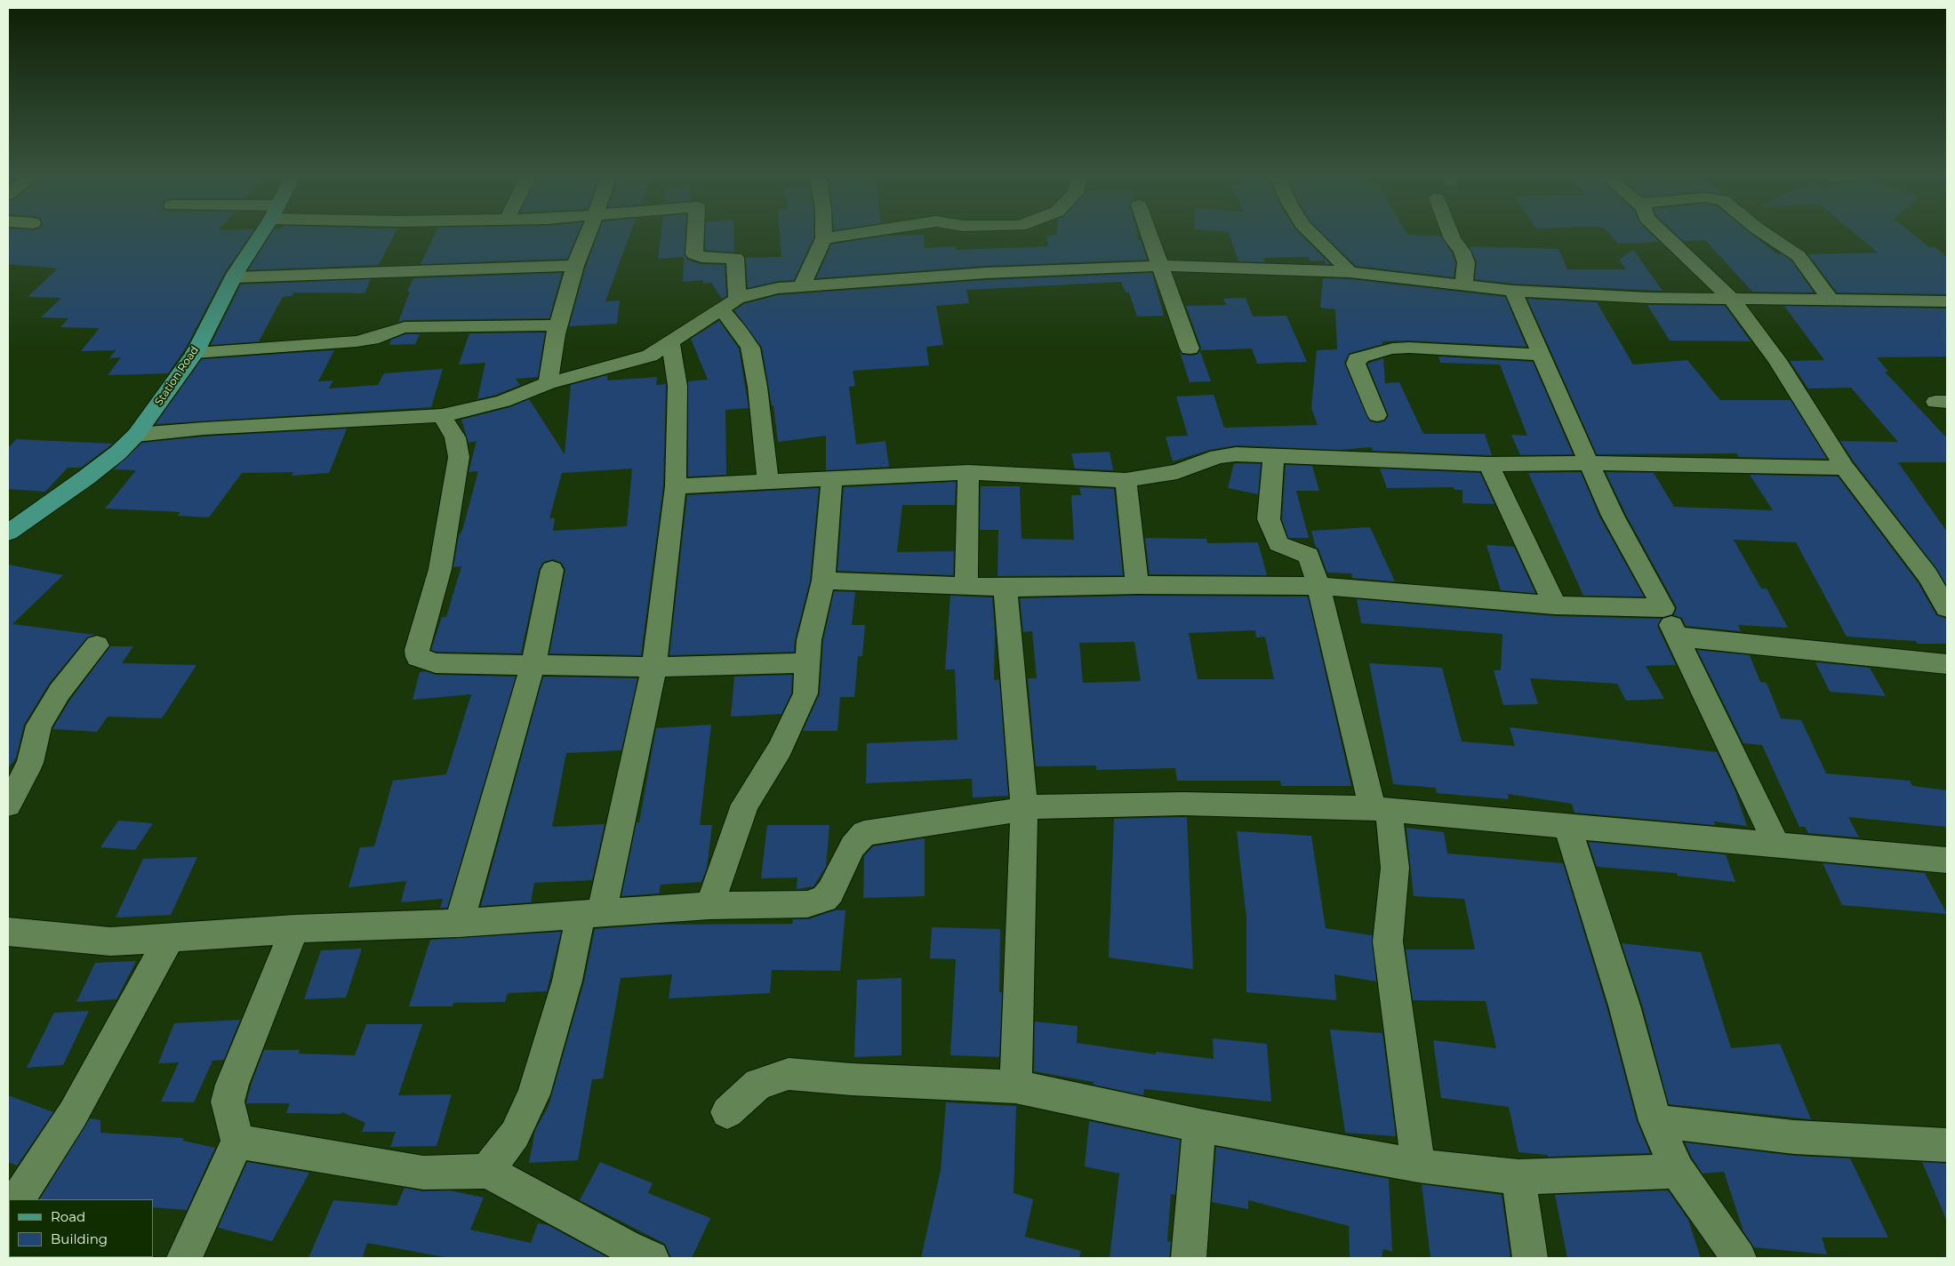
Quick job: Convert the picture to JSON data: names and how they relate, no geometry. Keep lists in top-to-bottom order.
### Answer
{
  "streets": {
    "main road": ["Station Road"]
  },
  "legend": ["Road", "Building"]
}
